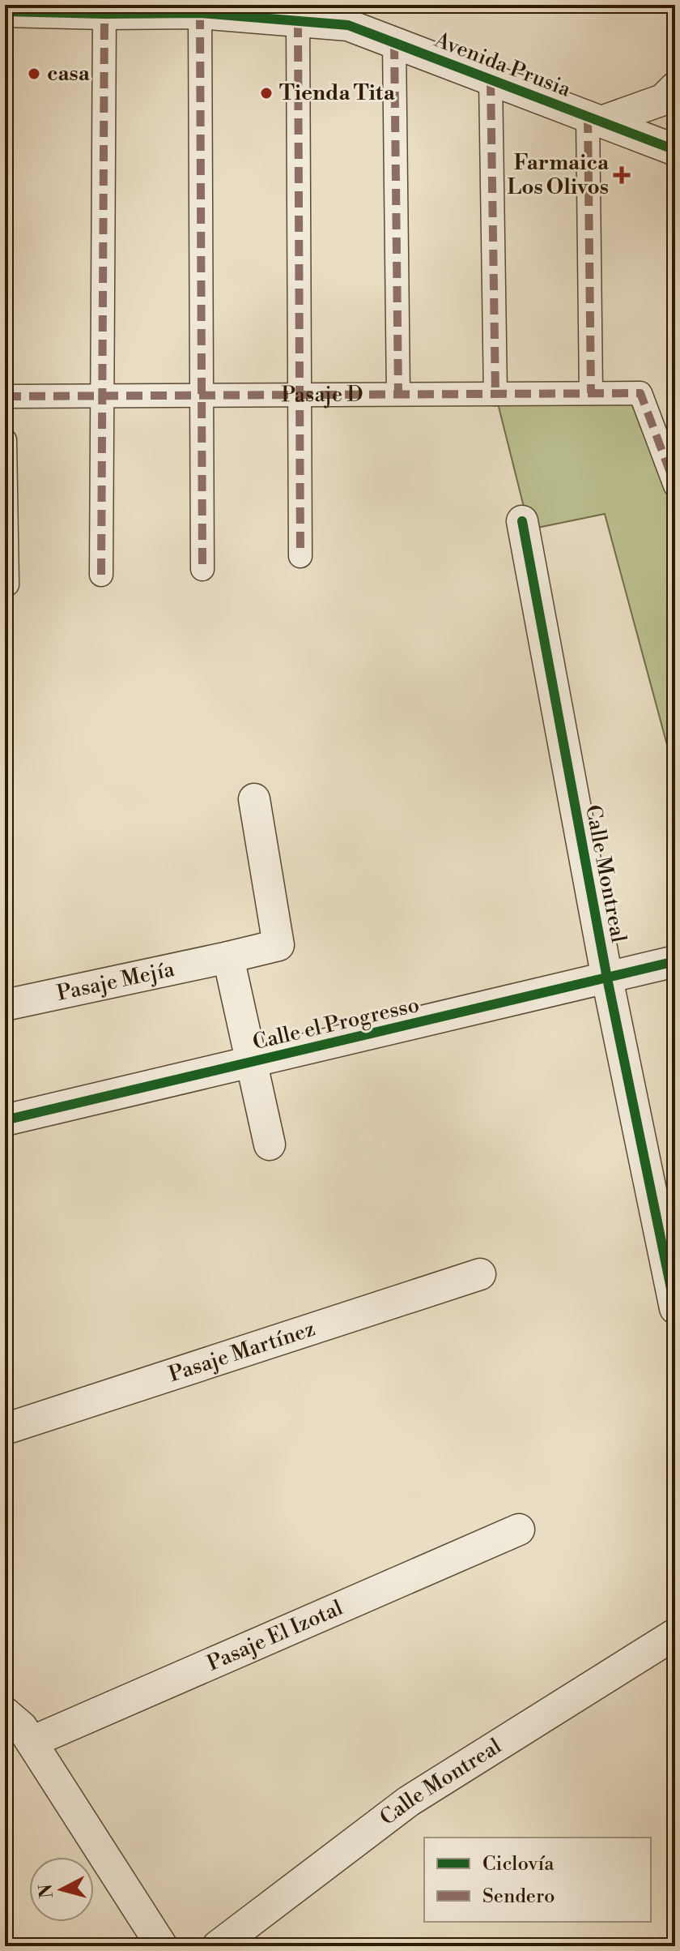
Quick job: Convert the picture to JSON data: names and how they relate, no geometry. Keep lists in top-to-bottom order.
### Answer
{
  "streets": {
    "street": [
      "Avenida Prusia",
      "Pasaje D",
      "Calle Montreal",
      "Pasaje Mejía",
      "Calle el Progresso",
      "Pasaje Martínez",
      "Pasaje El Izotal"
    ]
  },
  "crossings": [
    ["Calle Montreal", "Calle el Progresso"]
  ],
  "places": {
    "other": ["casa", "Tienda Tita"],
    "health": ["Farmaica Los Olivos"]
  },
  "legend": ["Ciclovía", "Sendero"],
  "north": "left"
}
